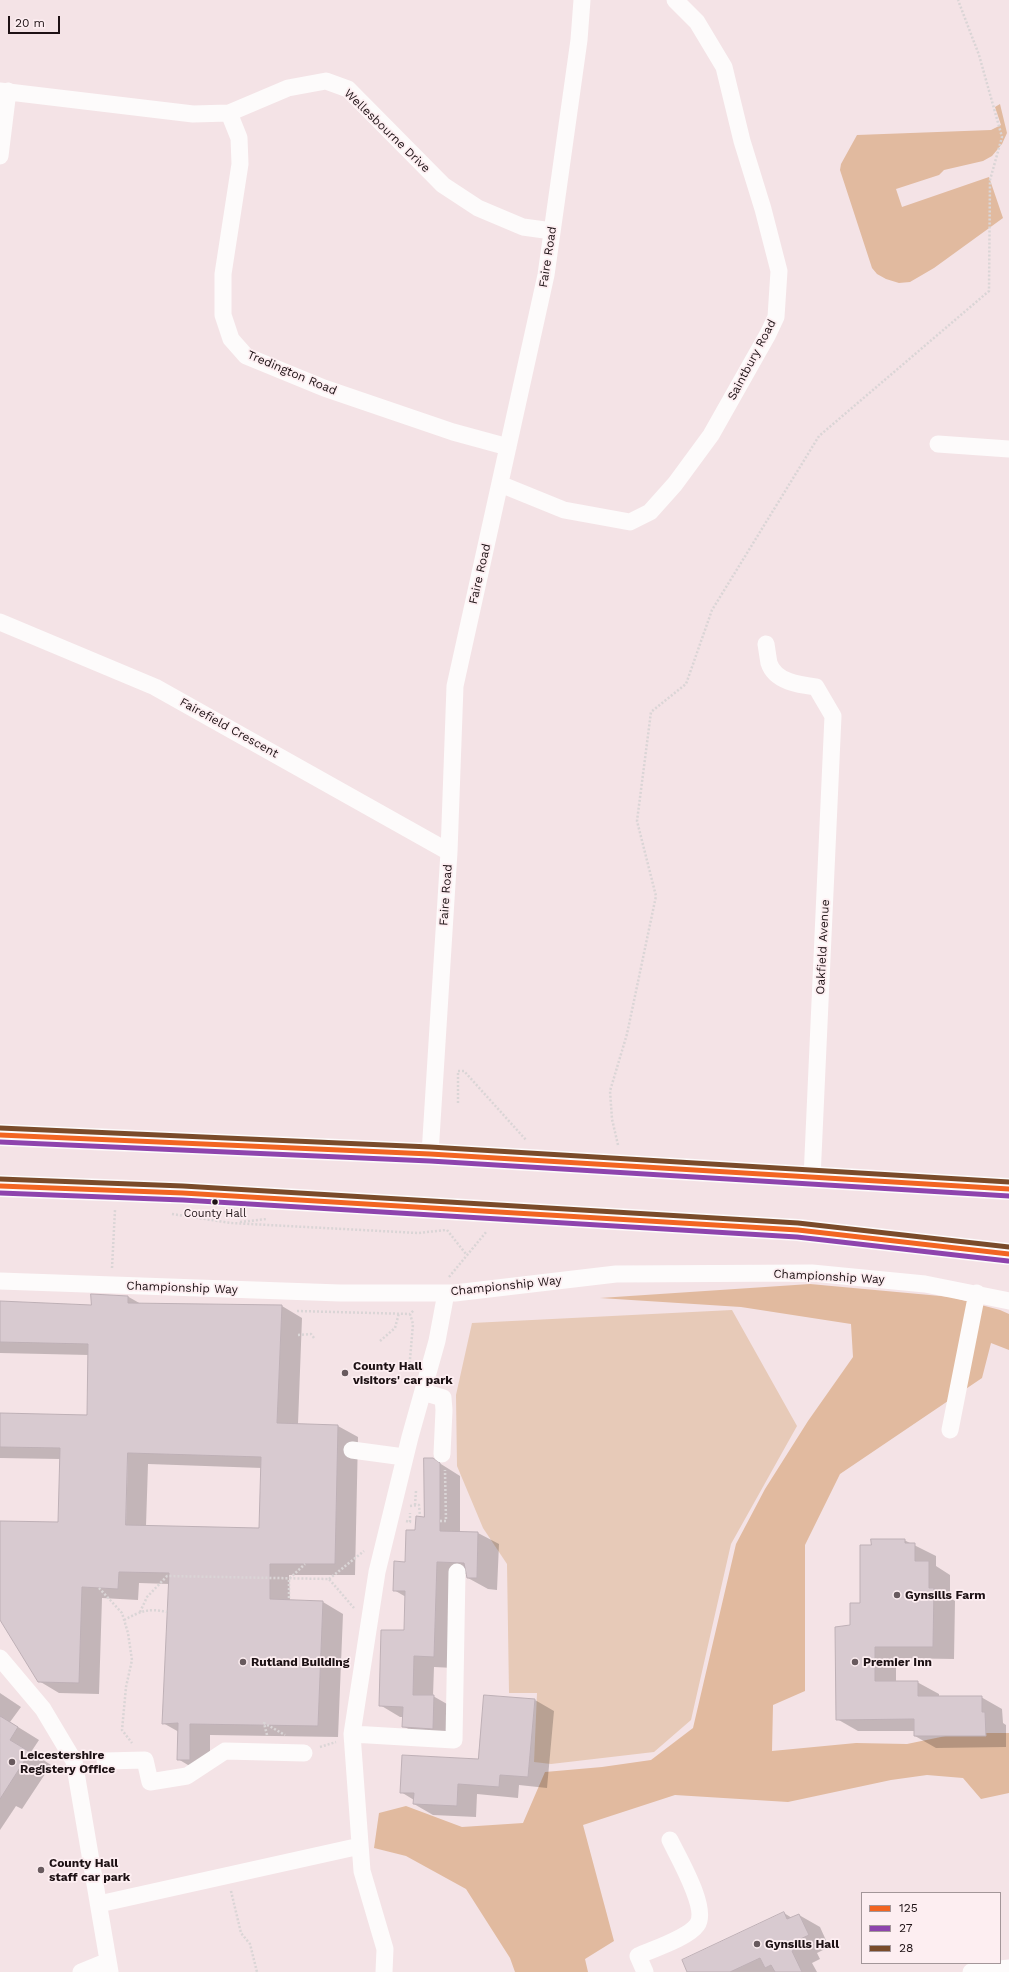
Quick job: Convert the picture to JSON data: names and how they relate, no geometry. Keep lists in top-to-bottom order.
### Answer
{
  "streets": {
    "street": [
      "Wellesbourne Drive",
      "Faire Road",
      "Saintbury Road",
      "Tredington Road",
      "Fairefield Crescent",
      "Oakfield Avenue",
      "Championship Way"
    ]
  },
  "crossings": [
    ["Wellesbourne Drive", "Faire Road"],
    ["Wellesbourne Drive", "Tredington Road"],
    ["Faire Road", "Saintbury Road"],
    ["Faire Road", "Tredington Road"],
    ["Faire Road", "Fairefield Crescent"]
  ],
  "places": [
    "County Hall",
    "County Hall visitors' car park",
    "Gynsills Farm",
    "Rutland Building",
    "Premier Inn",
    "Leicestershire Registery Office",
    "County Hall staff car park",
    "Gynsills Hall"
  ],
  "lines": ["transit line 28", "transit line 125", "transit line 27"],
  "legend": ["125", "27", "28"],
  "scale_bar": "20 m"
}
